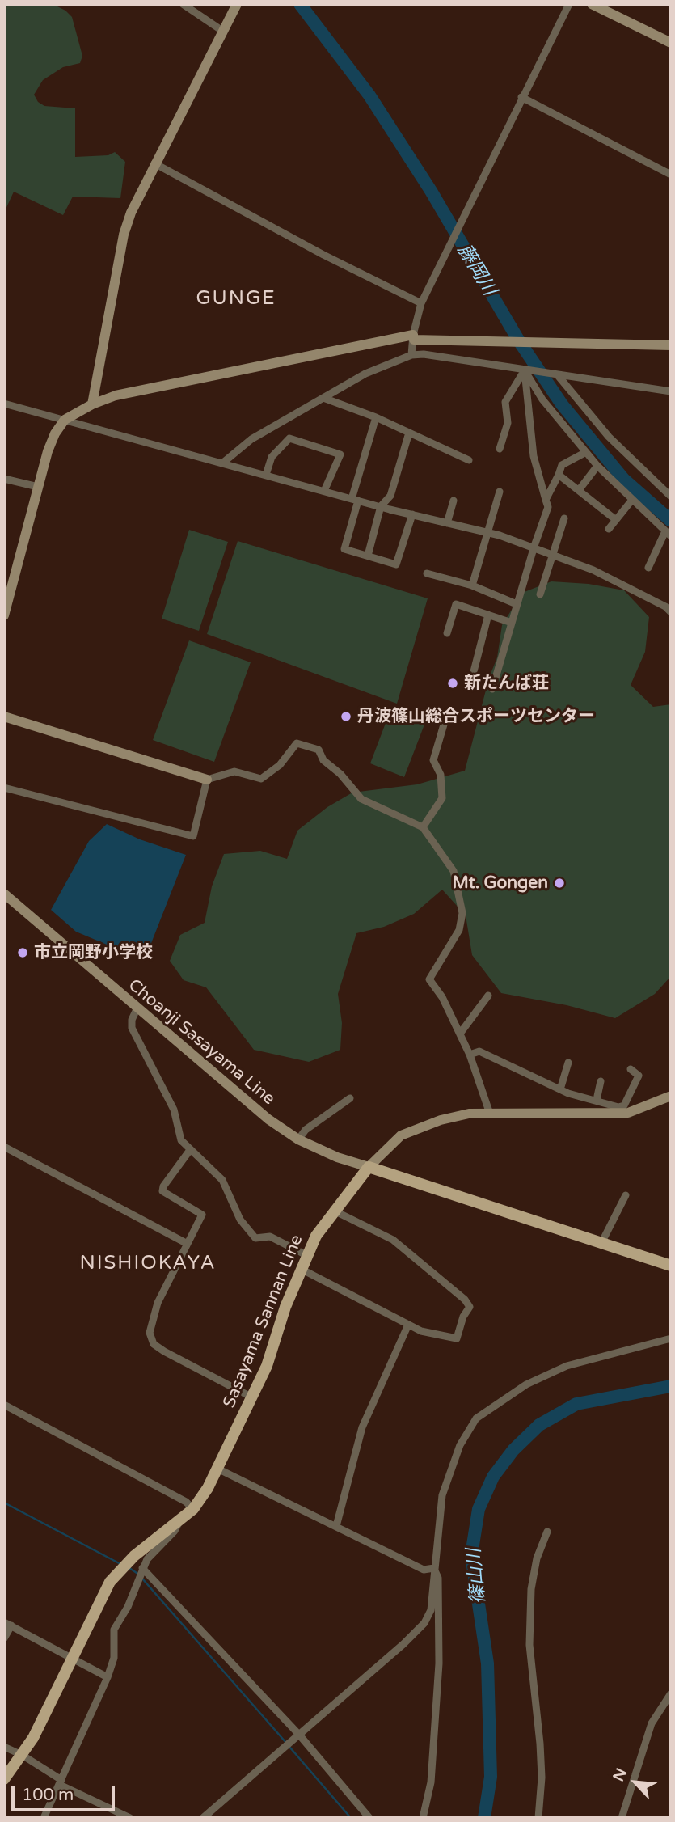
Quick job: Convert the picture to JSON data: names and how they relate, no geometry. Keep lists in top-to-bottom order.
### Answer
{
  "streets": {
    "main road": ["Sasayama Sannan Line"],
    "street": ["Choanji Sasayama Line"]
  },
  "crossings": [
    ["Choanji Sasayama Line", "Sasayama Sannan Line"]
  ],
  "districts": ["GUNGE", "NISHIOKAYA"],
  "water": ["藤岡川", "篠山川"],
  "places": [
    "新たんば荘",
    "丹波篠山総合スポーツセンター",
    "Mt. Gongen",
    "市立岡野小学校"
  ],
  "scale_bar": "100 m",
  "north": "top left"
}
